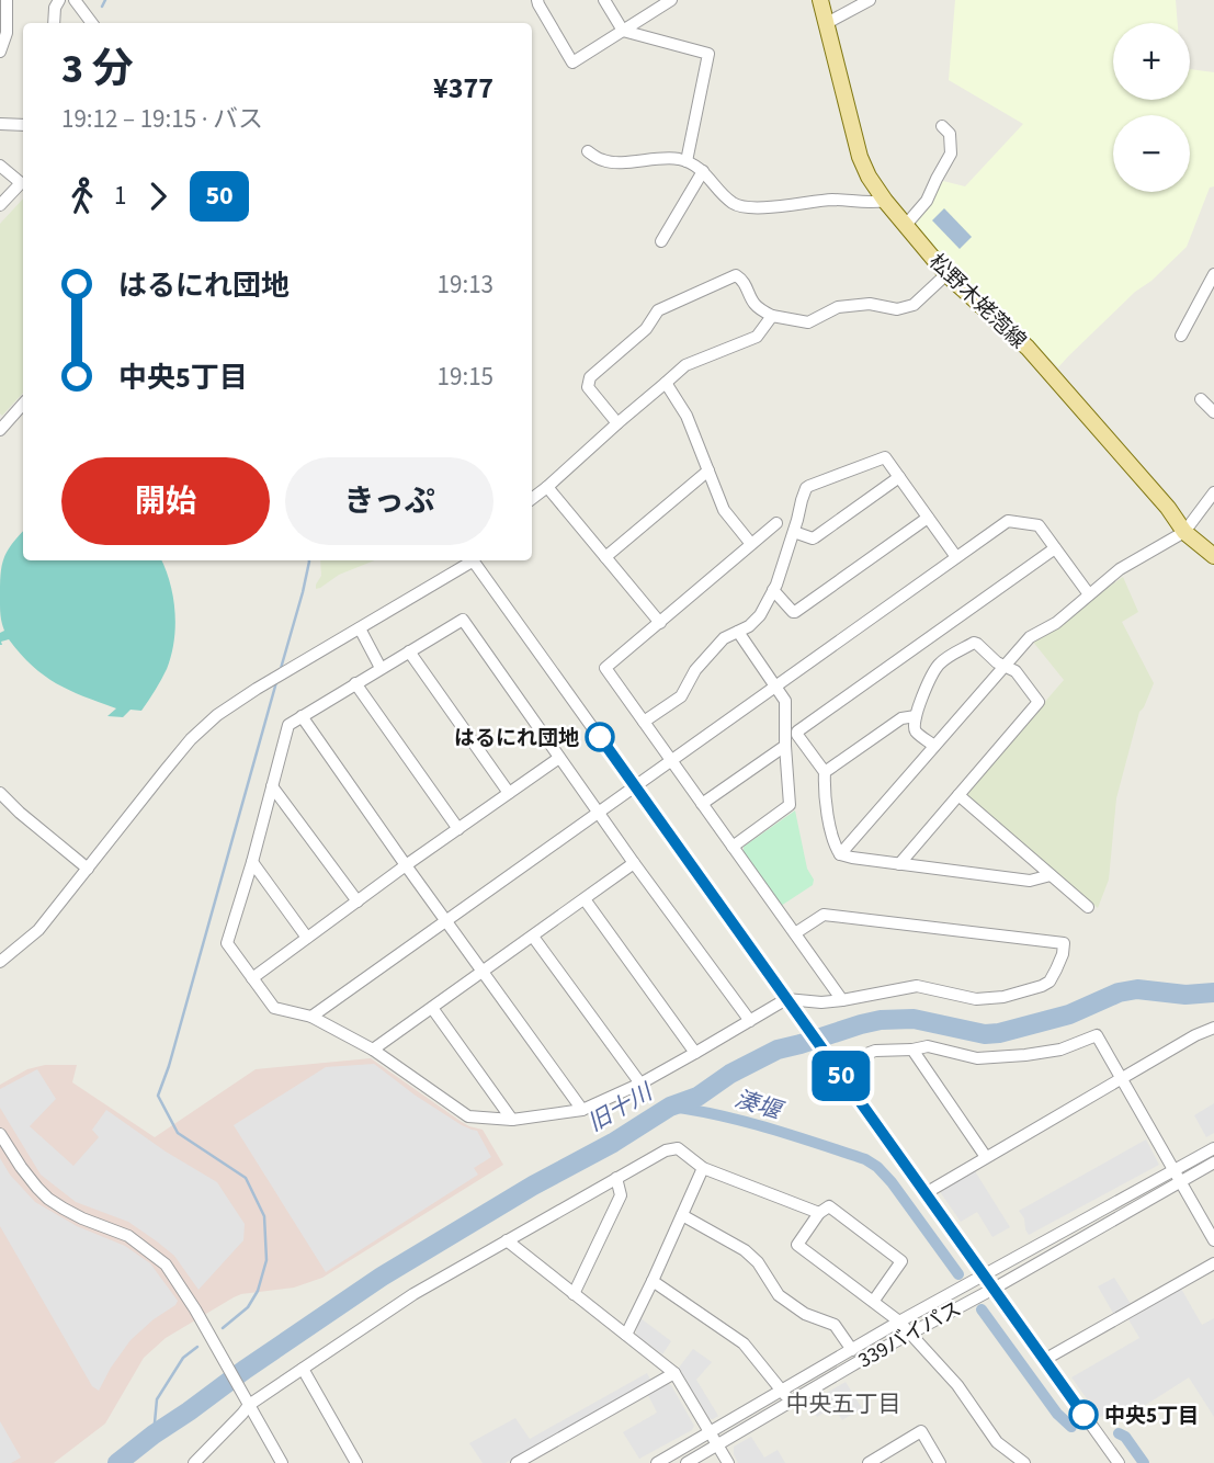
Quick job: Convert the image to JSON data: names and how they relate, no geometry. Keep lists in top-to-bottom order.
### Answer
{
  "streets": {
    "main road": ["松野木姥萢線"],
    "street": ["339バイパス"]
  },
  "districts": ["中央五丁目"],
  "water": ["湊堰", "旧十川"],
  "places": ["はるにれ団地", "中央5丁目"],
  "lines": ["bus line 50"],
  "page": {
    "on_map": "50",
    "map_buttons": ["+", "−"],
    "heading": ["3 分", "19:12 – 19:15 · バス", "¥377"],
    "legs": ["1", "50"],
    "list": [
      {
        "name": "はるにれ団地",
        "value": "19:13"
      },
      {
        "name": "中央5丁目",
        "value": "19:15"
      }
    ],
    "buttons": ["開始", "きっぷ"]
  }
}
